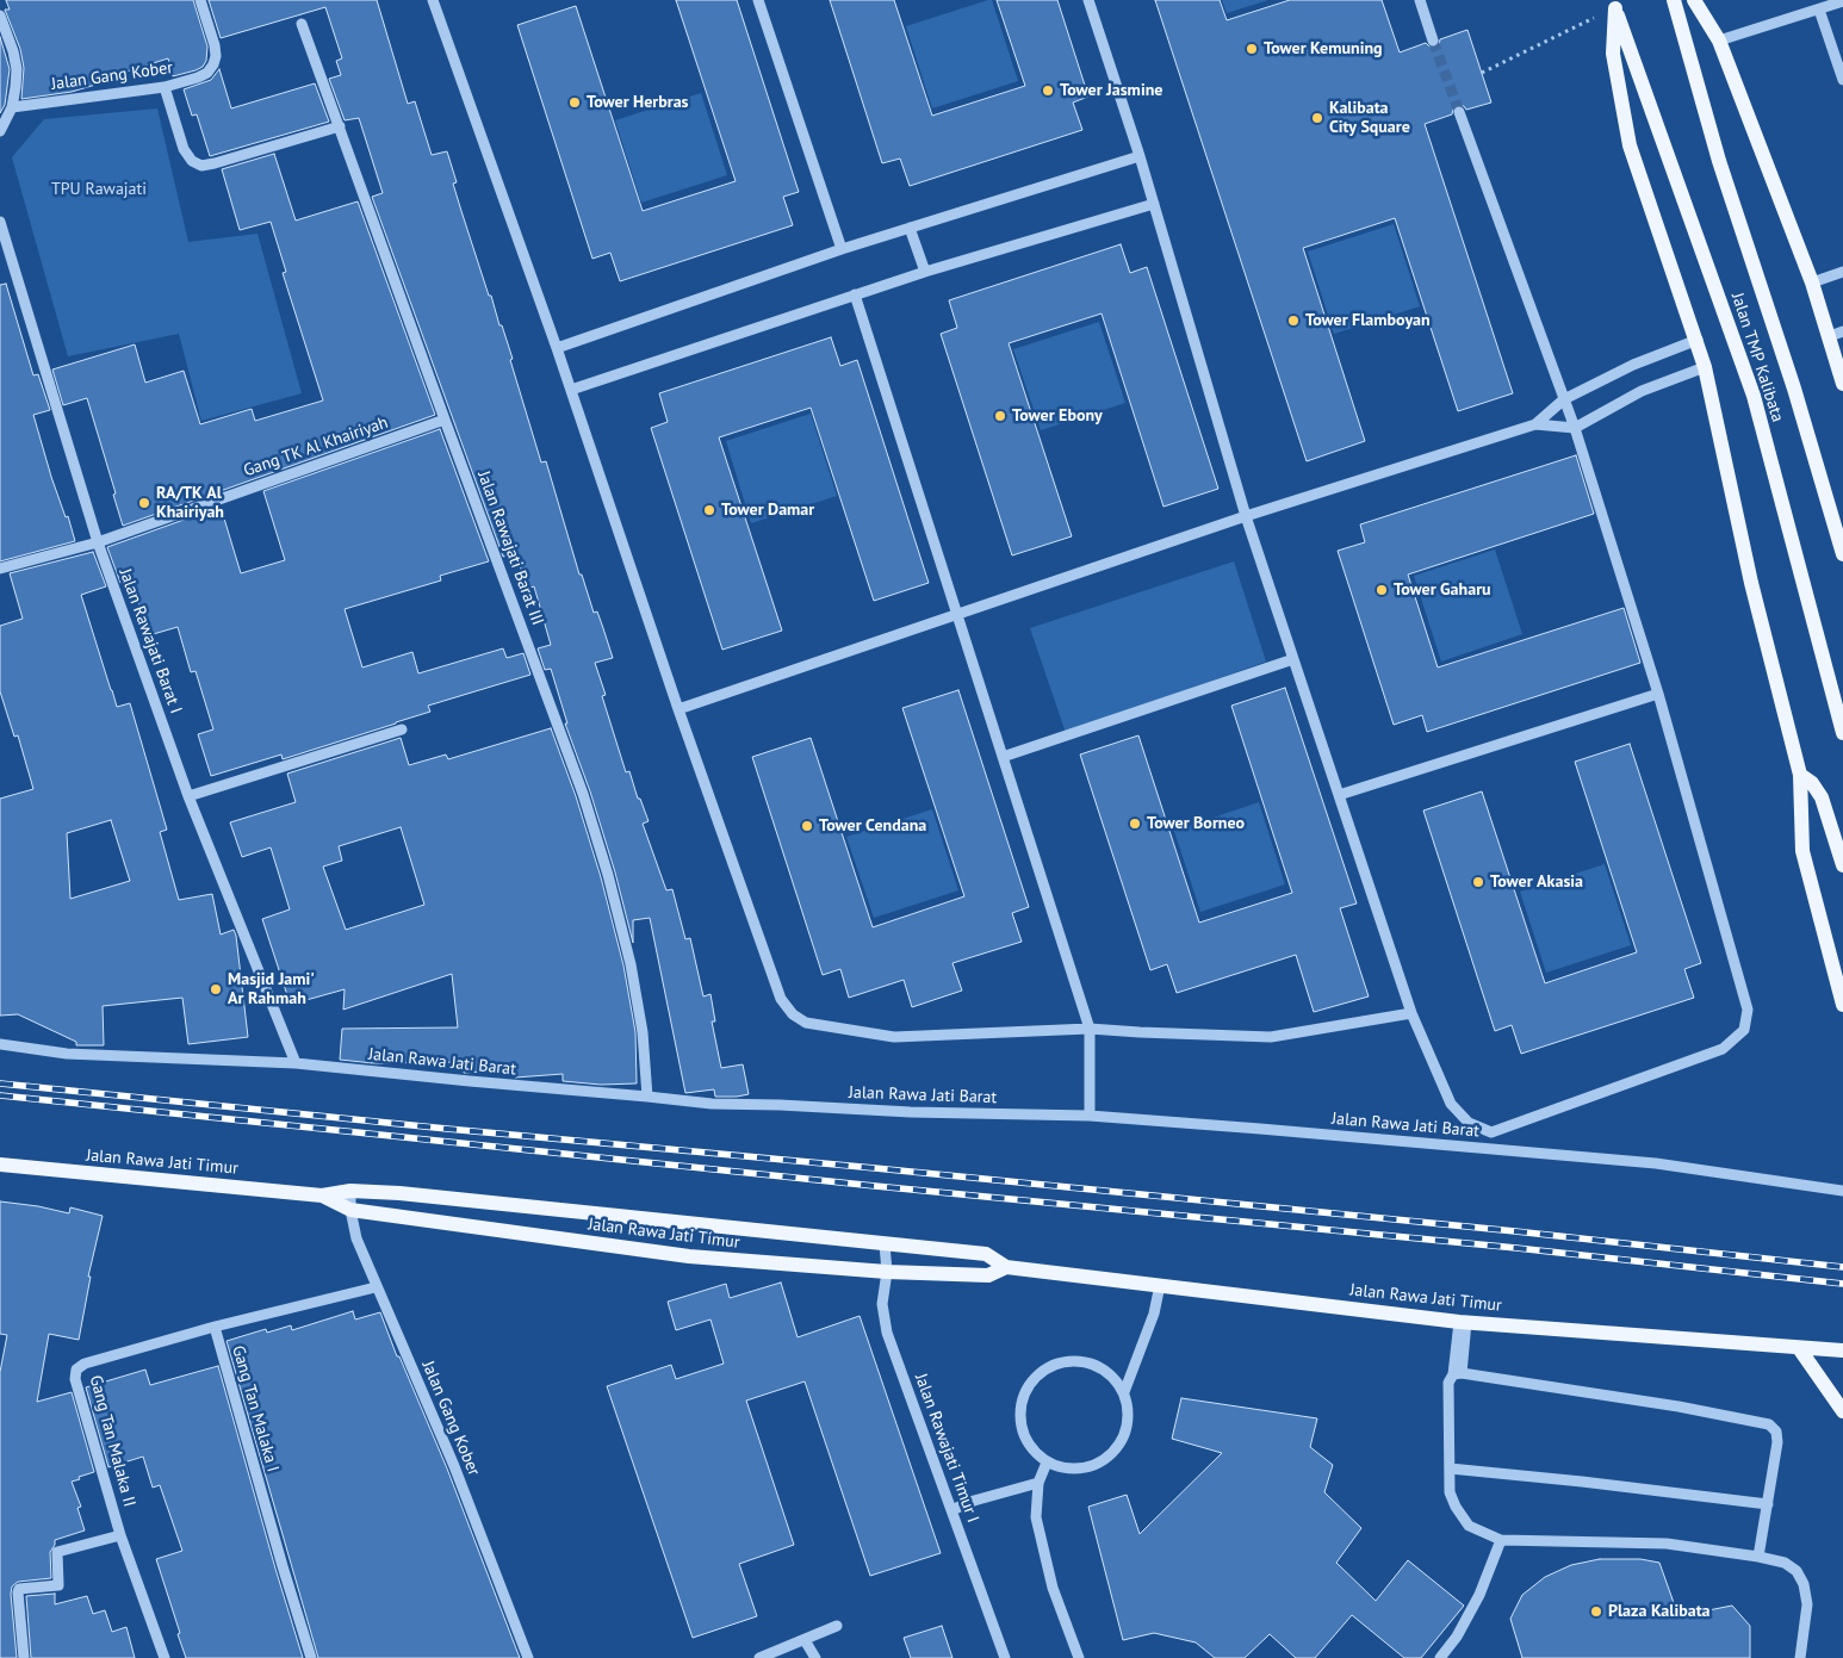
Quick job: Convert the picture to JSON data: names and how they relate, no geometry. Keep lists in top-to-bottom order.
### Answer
{
  "streets": {
    "main road": ["Jalan TMP Kalibata", "Jalan Rawa Jati Timur"],
    "street": [
      "Jalan Gang Kober",
      "Gang TK Al Khairiyah",
      "Jalan Rawajati Barat III",
      "Jalan Rawajati Barat I",
      "Jalan Rawa Jati Barat",
      "Gang Tan Malaka I",
      "Gang Tan Malaka II",
      "Jalan Rawajati Timur I"
    ]
  },
  "crossings": [
    ["Jalan Gang Kober", "Jalan Rawa Jati Timur"],
    ["Jalan Gang Kober", "Gang Tan Malaka I"],
    ["Gang TK Al Khairiyah", "Jalan Rawajati Barat III"],
    ["Gang TK Al Khairiyah", "Jalan Rawajati Barat I"],
    ["Jalan Rawajati Barat III", "Jalan Rawa Jati Barat"],
    ["Jalan Rawajati Barat I", "Jalan Rawa Jati Barat"],
    ["Jalan Rawa Jati Timur", "Jalan Rawajati Timur I"],
    ["Gang Tan Malaka I", "Gang Tan Malaka II"]
  ],
  "parks": ["TPU Rawajati"],
  "places": [
    "Tower Kemuning",
    "Tower Jasmine",
    "Tower Herbras",
    "Kalibata City Square",
    "Tower Flamboyan",
    "Tower Ebony",
    "RA/TK Al Khairiyah",
    "Tower Damar",
    "Tower Gaharu",
    "Tower Borneo",
    "Tower Cendana",
    "Tower Akasia",
    "Masjid Jami' Ar Rahmah",
    "Plaza Kalibata"
  ]
}
